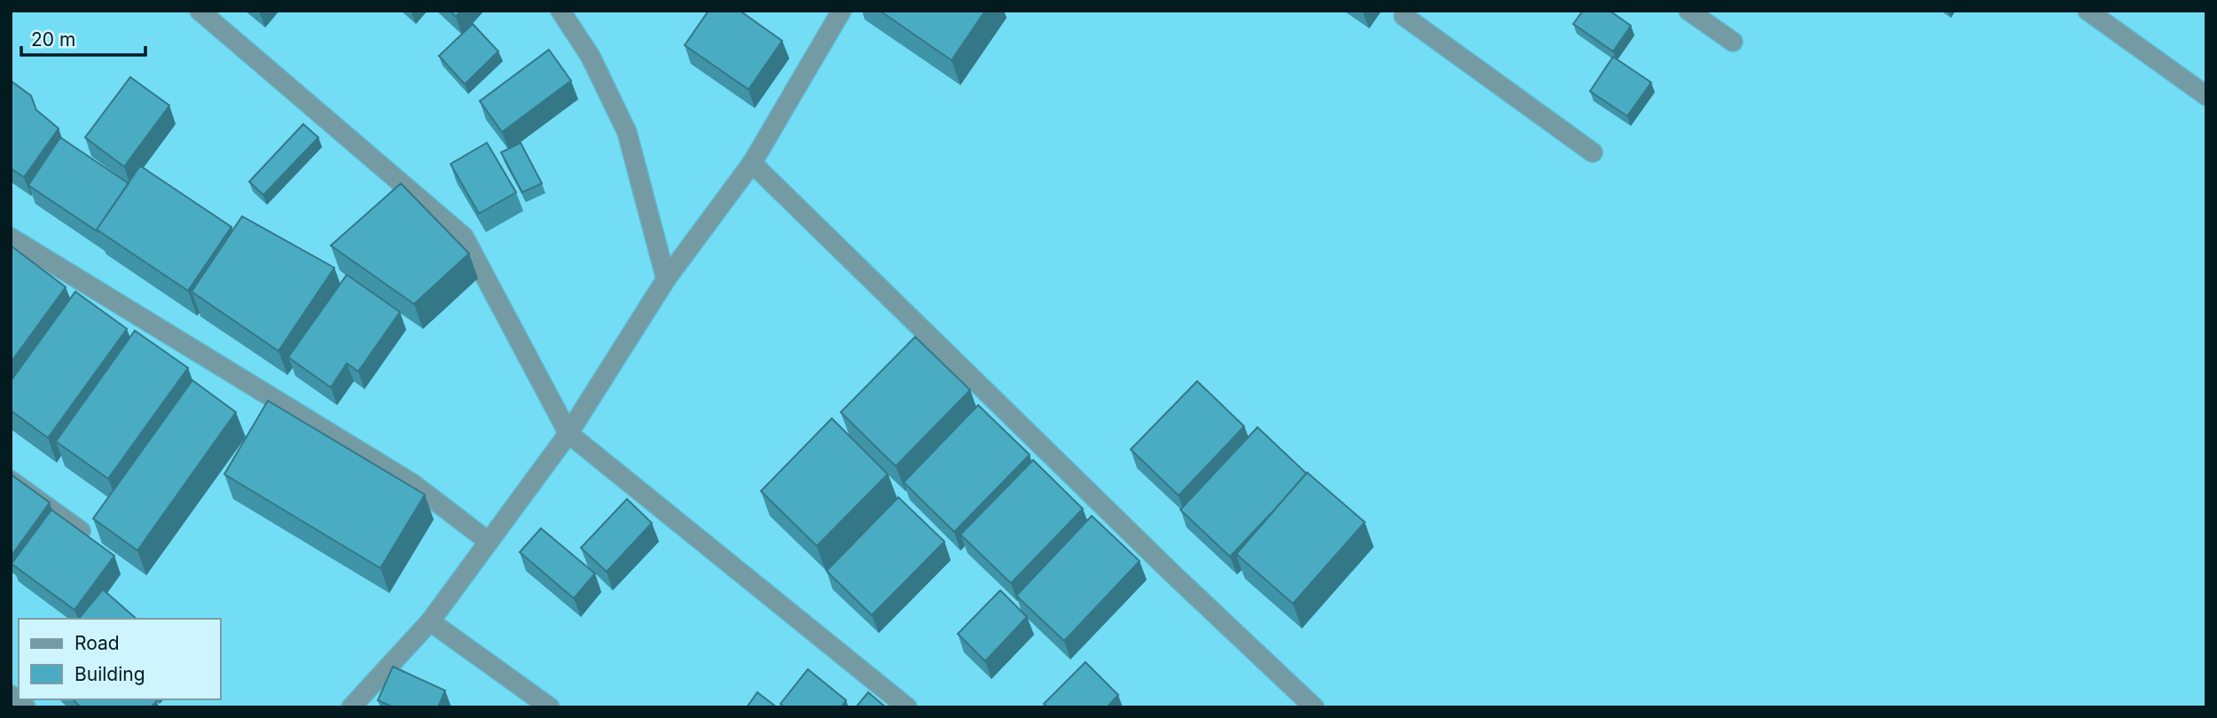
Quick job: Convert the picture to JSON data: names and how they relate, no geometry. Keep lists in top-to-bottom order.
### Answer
{
  "legend": ["Road", "Building"],
  "scale_bar": "20 m"
}
